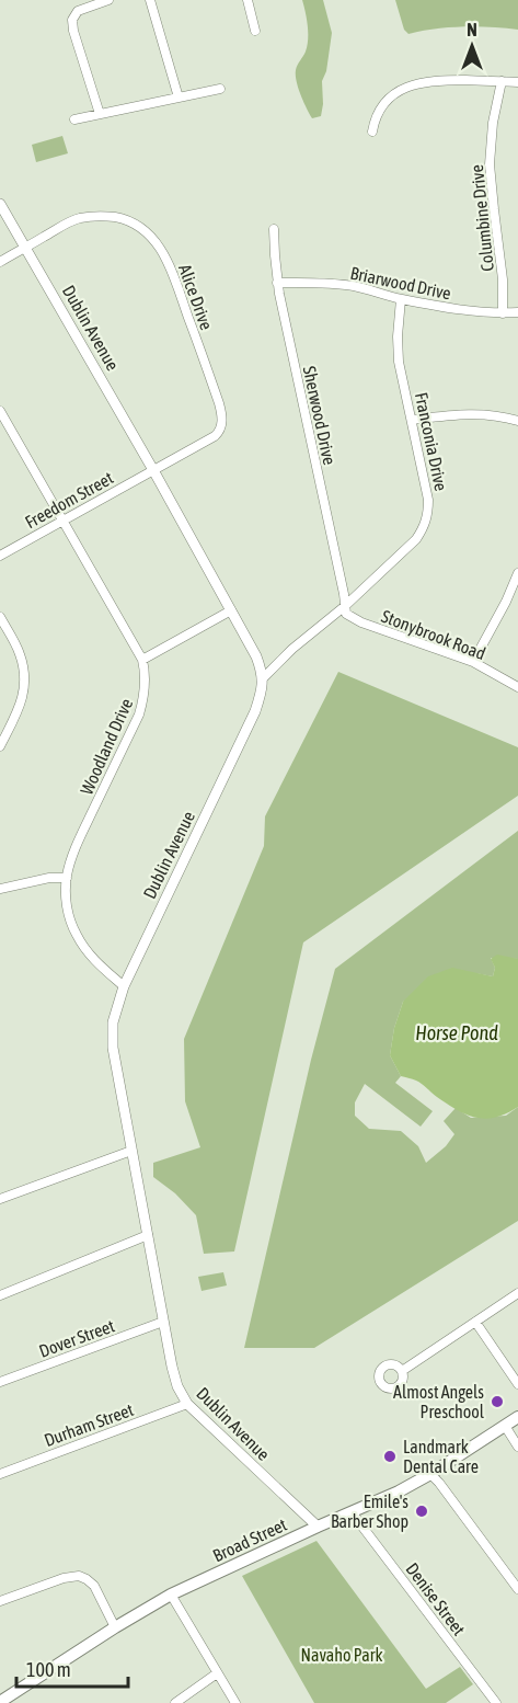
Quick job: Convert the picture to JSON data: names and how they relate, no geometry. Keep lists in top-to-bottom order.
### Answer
{
  "streets": {
    "main road": ["Broad Street"],
    "street": [
      "Columbine Drive",
      "Briarwood Drive",
      "Alice Drive",
      "Dublin Avenue",
      "Sherwood Drive",
      "Franconia Drive",
      "Freedom Street",
      "Stonybrook Road",
      "Woodland Drive",
      "Dover Street",
      "Durham Street",
      "Denise Street"
    ]
  },
  "crossings": [
    ["Columbine Drive", "Briarwood Drive"],
    ["Briarwood Drive", "Sherwood Drive"],
    ["Briarwood Drive", "Franconia Drive"],
    ["Alice Drive", "Dublin Avenue"],
    ["Alice Drive", "Freedom Street"],
    ["Dublin Avenue", "Franconia Drive"],
    ["Dublin Avenue", "Freedom Street"],
    ["Dublin Avenue", "Woodland Drive"],
    ["Dublin Avenue", "Dover Street"],
    ["Dublin Avenue", "Durham Street"],
    ["Dublin Avenue", "Broad Street"],
    ["Sherwood Drive", "Franconia Drive"],
    ["Sherwood Drive", "Stonybrook Road"],
    ["Franconia Drive", "Stonybrook Road"],
    ["Freedom Street", "Woodland Drive"],
    ["Broad Street", "Denise Street"]
  ],
  "water": ["Horse Pond"],
  "parks": ["Navaho Park"],
  "places": ["Almost Angels Preschool", "Landmark Dental Care", "Emile's Barber Shop"],
  "scale_bar": "100 m",
  "north": "top"
}
